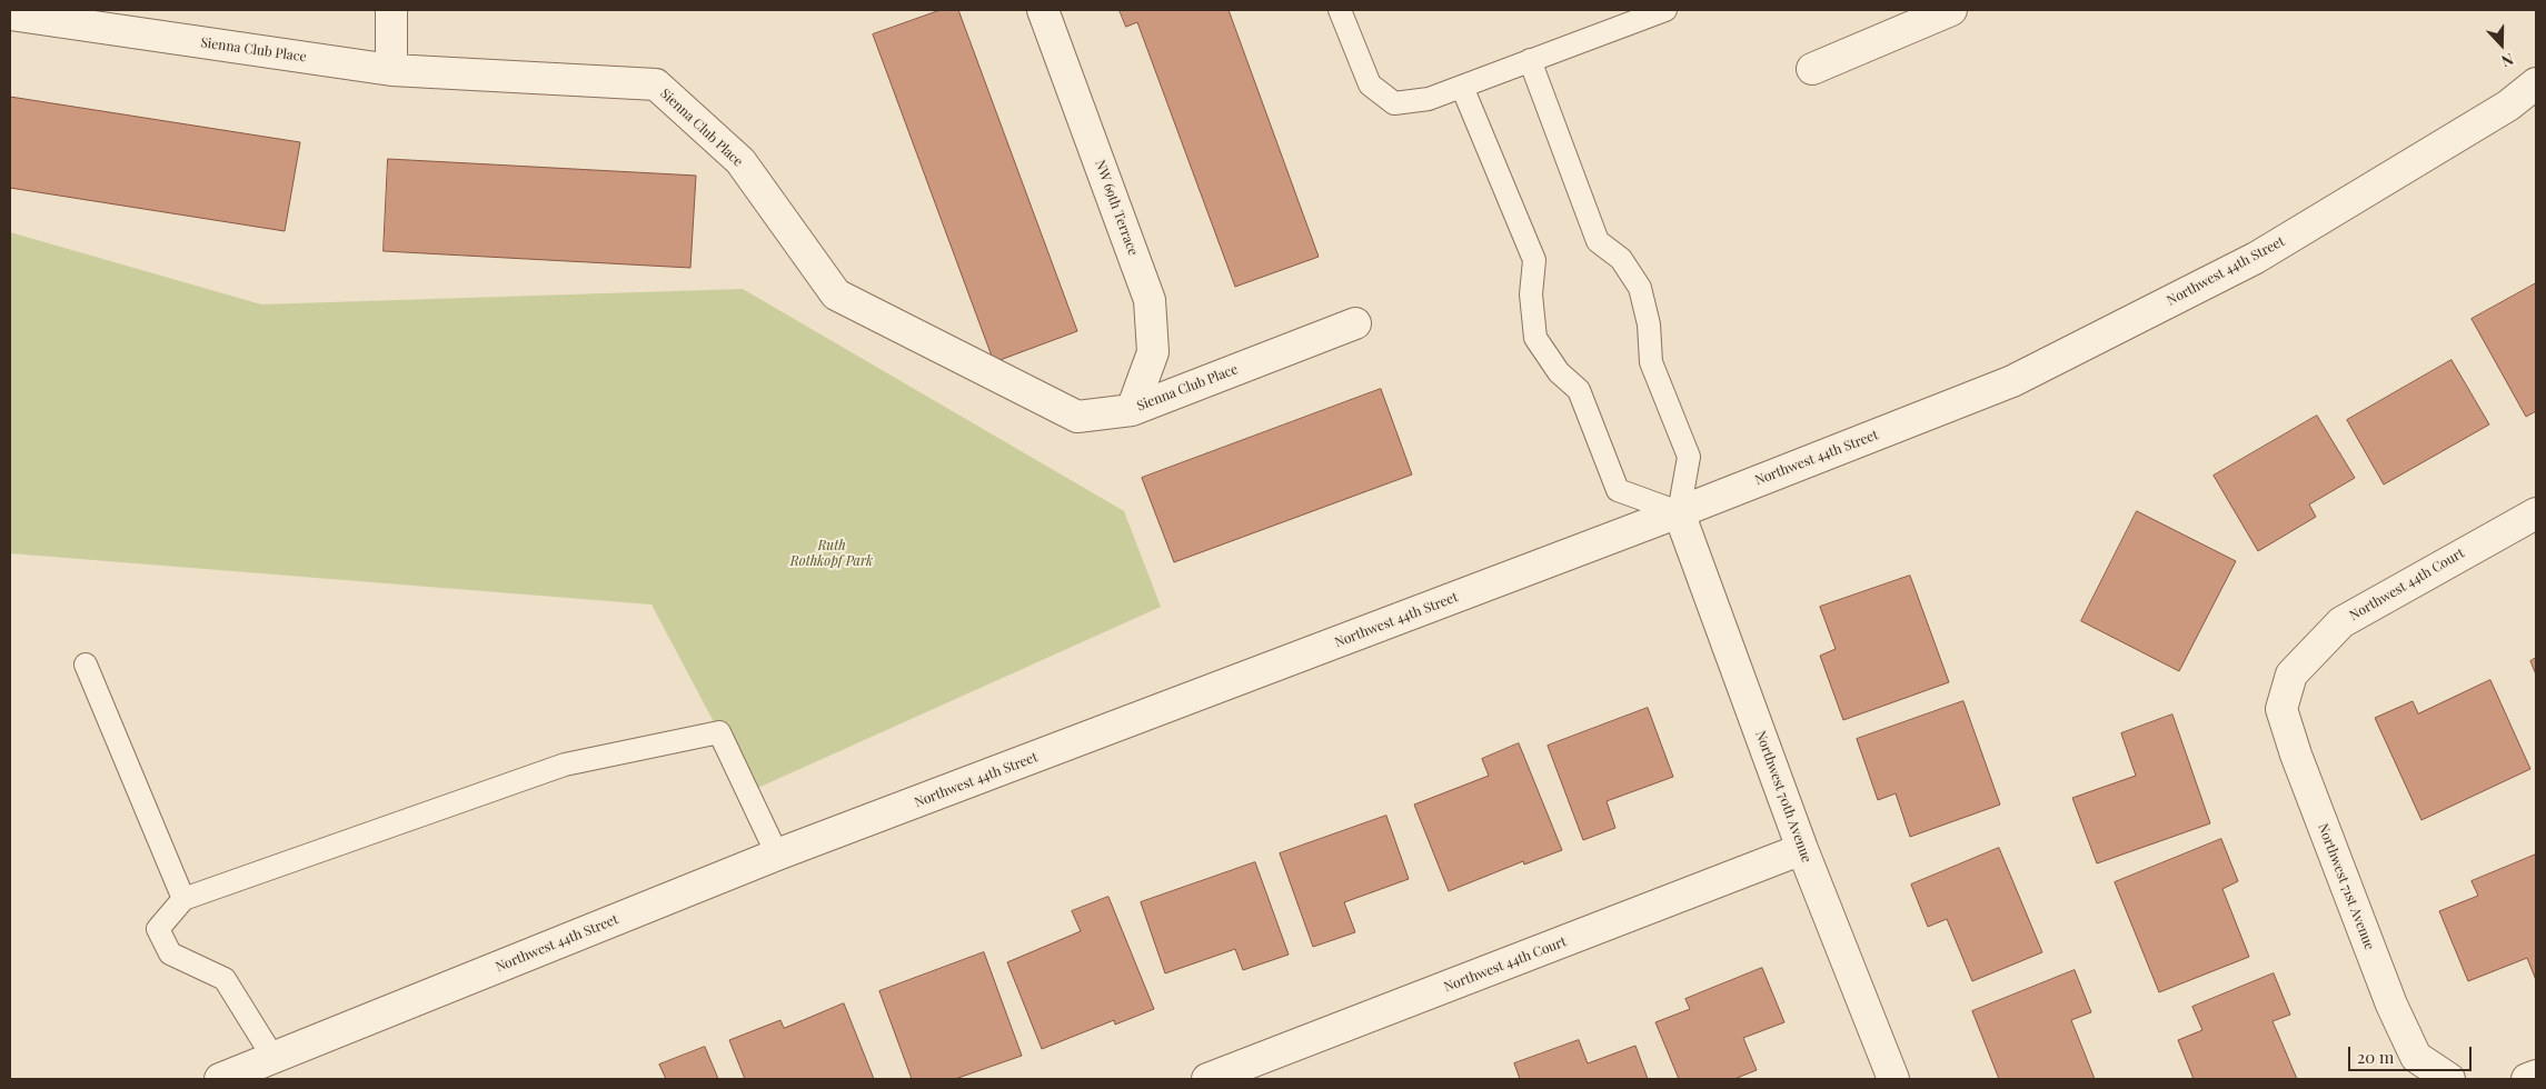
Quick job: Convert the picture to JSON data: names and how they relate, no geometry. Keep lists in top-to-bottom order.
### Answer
{
  "streets": {
    "street": [
      "Sienna Club Place",
      "NW 69th Terrace",
      "Northwest 44th Street",
      "Northwest 44th Court",
      "Northwest 70th Avenue",
      "Northwest 71st Avenue"
    ]
  },
  "crossings": [
    ["Sienna Club Place", "NW 69th Terrace"],
    ["Northwest 44th Street", "Northwest 70th Avenue"],
    ["Northwest 44th Court", "Northwest 70th Avenue"],
    ["Northwest 44th Court", "Northwest 71st Avenue"]
  ],
  "parks": ["Ruth Rothkopf Park"],
  "scale_bar": "20 m",
  "north": "bottom"
}
